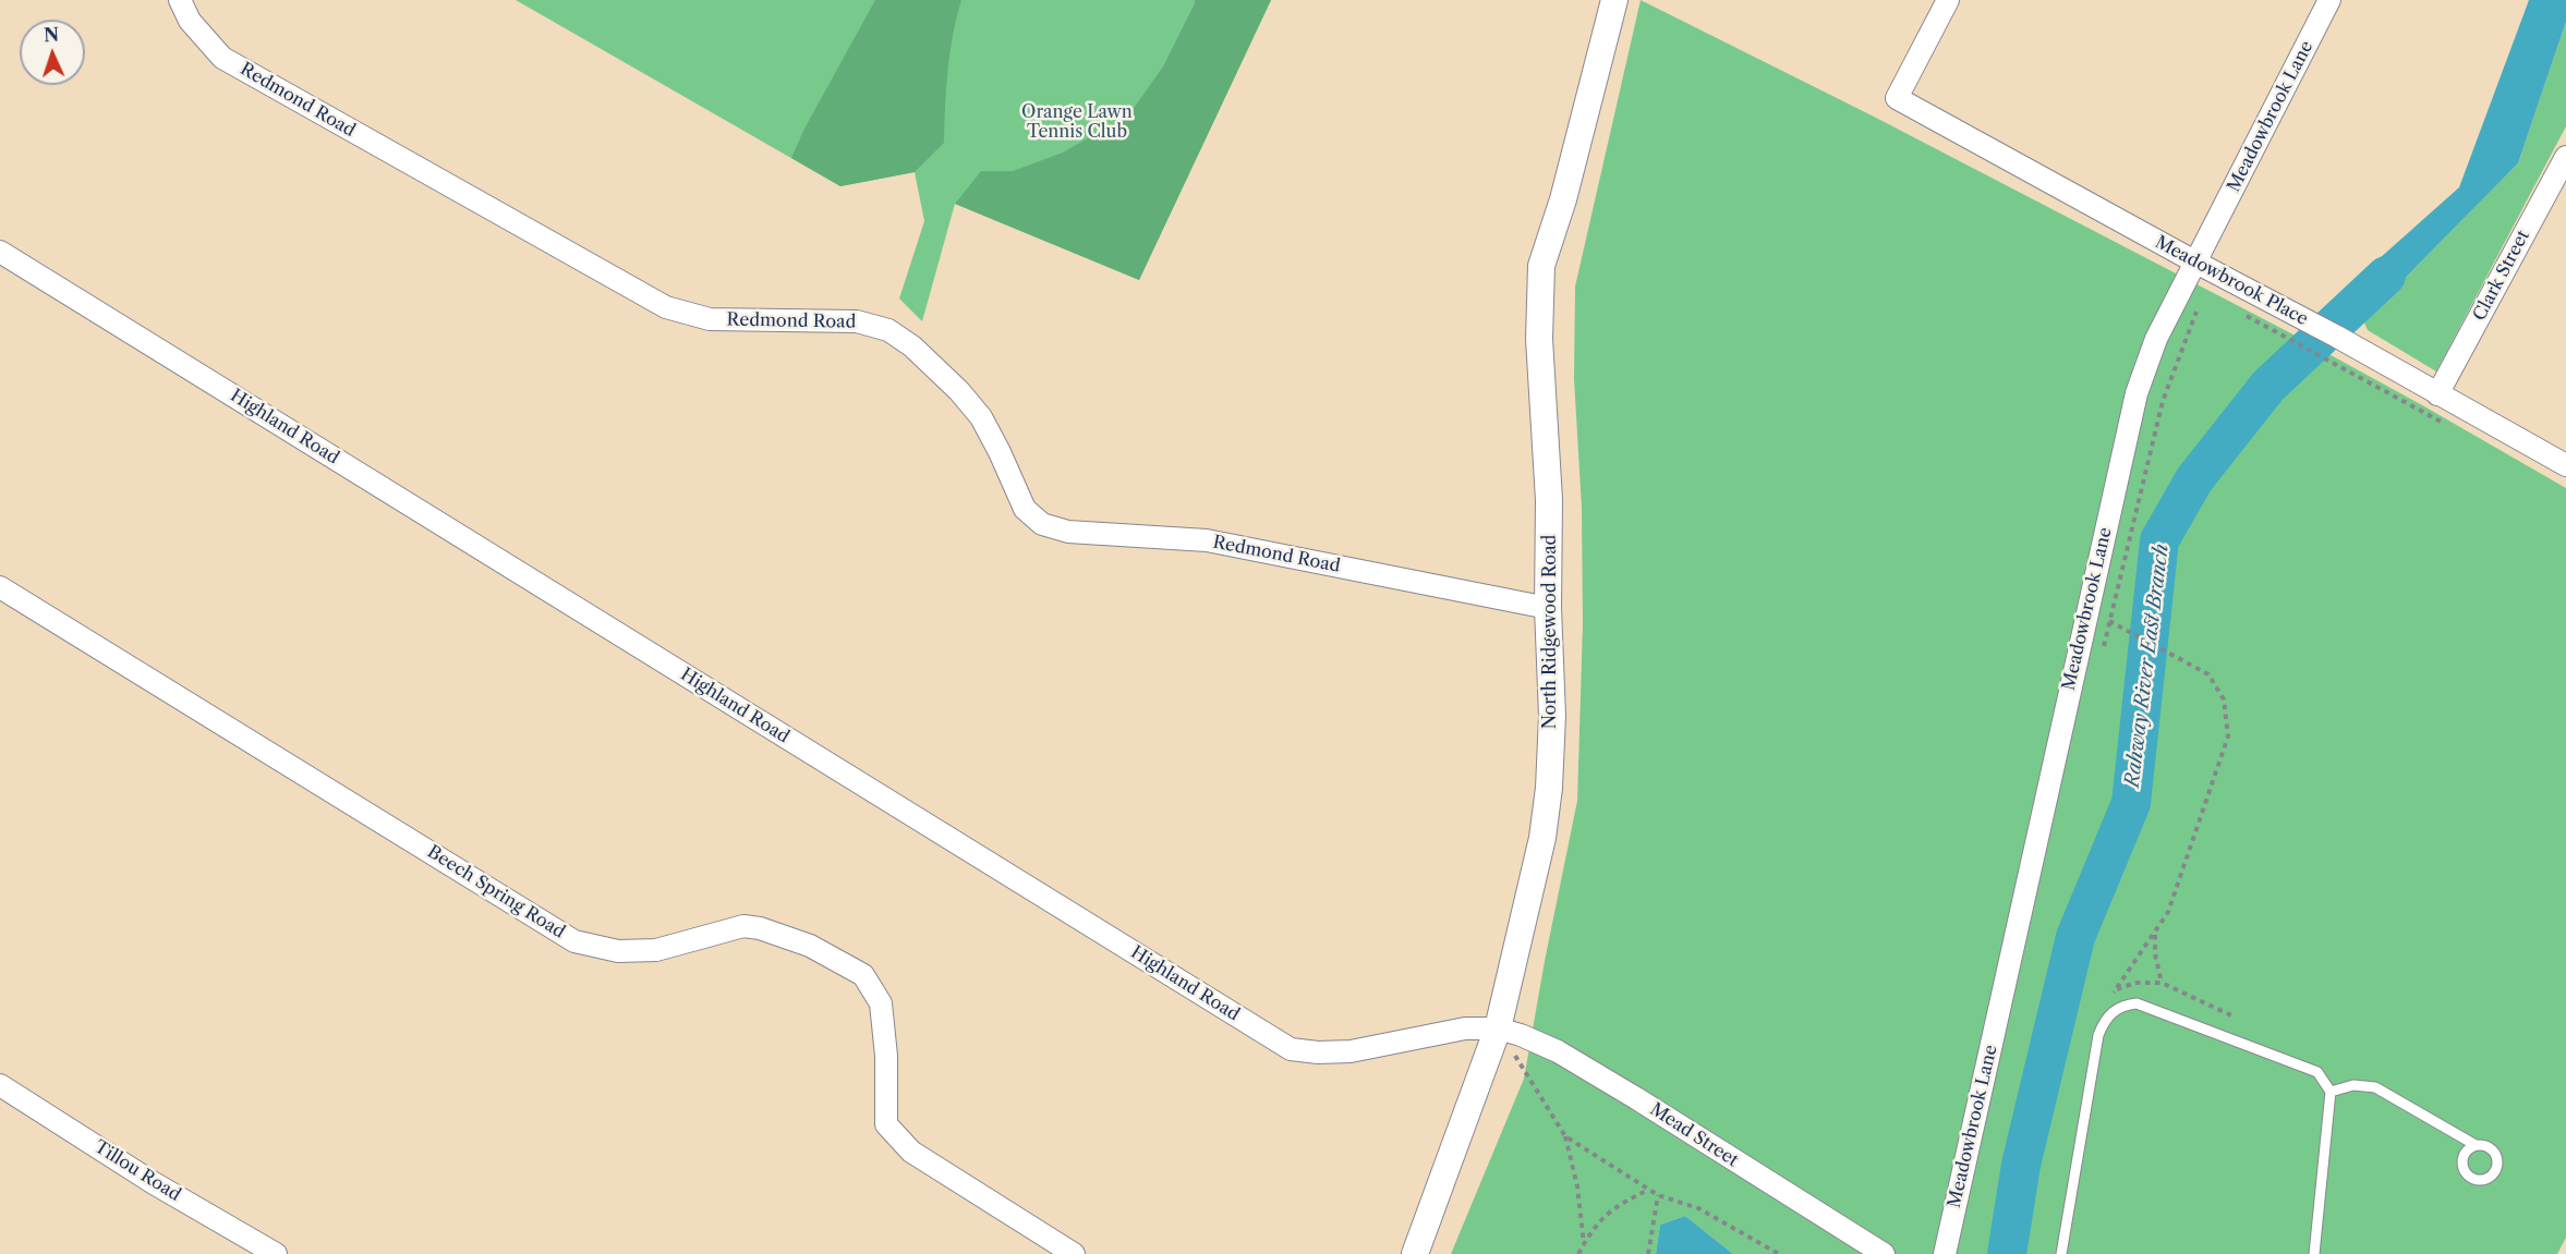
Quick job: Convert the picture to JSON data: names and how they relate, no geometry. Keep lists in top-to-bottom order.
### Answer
{
  "streets": {
    "street": [
      "Redmond Road",
      "Meadowbrook Lane",
      "Clark Street",
      "Meadowbrook Place",
      "Highland Road",
      "North Ridgewood Road",
      "Beech Spring Road",
      "Mead Street",
      "Tillou Road"
    ]
  },
  "crossings": [
    ["Redmond Road", "North Ridgewood Road"],
    ["Meadowbrook Lane", "Meadowbrook Place"],
    ["Clark Street", "Meadowbrook Place"],
    ["Highland Road", "North Ridgewood Road"],
    ["Highland Road", "Mead Street"],
    ["North Ridgewood Road", "Mead Street"]
  ],
  "water": ["Rahway River East Branch"],
  "parks": ["Orange Lawn Tennis Club"],
  "north": "top"
}
